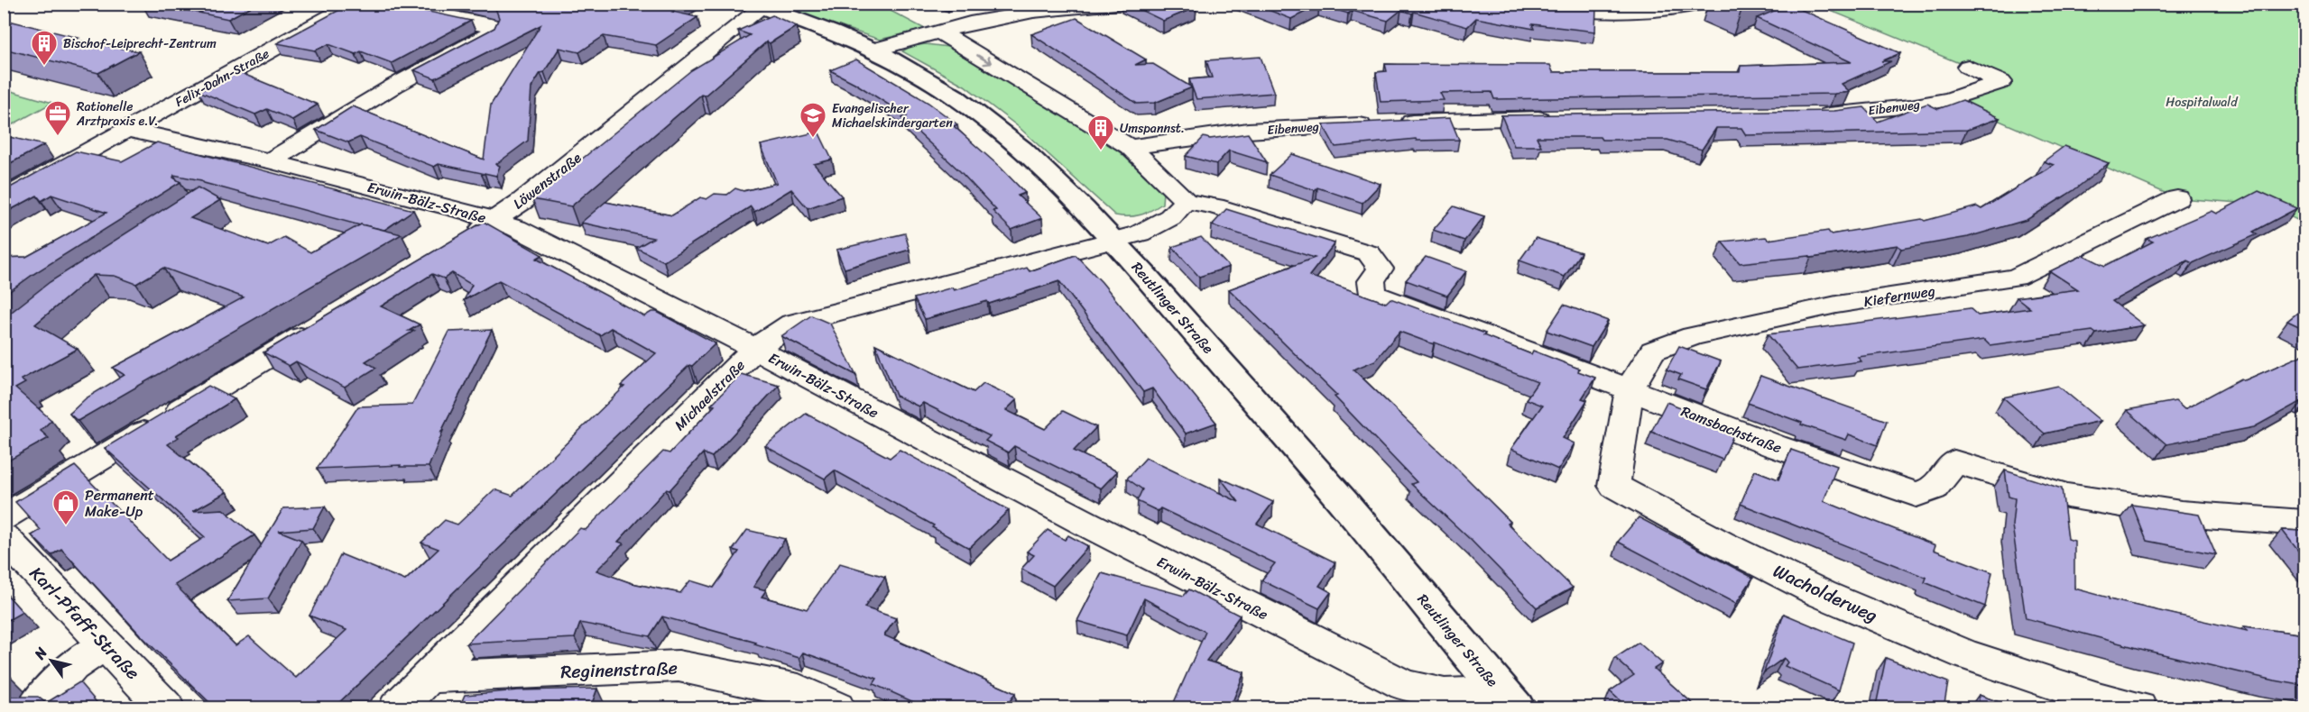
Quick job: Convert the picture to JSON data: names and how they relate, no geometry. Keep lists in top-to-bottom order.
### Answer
{
  "streets": {
    "street": [
      "Felix-Dahn-Straße",
      "Eibenweg",
      "Löwenstraße",
      "Erwin-Bälz-Straße",
      "Kiefernweg",
      "Reutlinger Straße",
      "Michaelstraße",
      "Ramsbachstraße",
      "Wacholderweg",
      "Karl-Pfaff-Straße",
      "Reginenstraße"
    ]
  },
  "crossings": [
    ["Felix-Dahn-Straße", "Erwin-Bälz-Straße"],
    ["Löwenstraße", "Erwin-Bälz-Straße"],
    ["Löwenstraße", "Reutlinger Straße"],
    ["Erwin-Bälz-Straße", "Reutlinger Straße"],
    ["Erwin-Bälz-Straße", "Michaelstraße"],
    ["Kiefernweg", "Ramsbachstraße"],
    ["Kiefernweg", "Wacholderweg"],
    ["Reutlinger Straße", "Michaelstraße"],
    ["Michaelstraße", "Reginenstraße"],
    ["Ramsbachstraße", "Wacholderweg"]
  ],
  "parks": ["Hospitalwald"],
  "places": {
    "building": ["Bischof-Leiprecht-Zentrum", "Umspannst."],
    "office": ["Rationelle Arztpraxis e.V."],
    "school or university": ["Evangelischer Michaelskindergarten"],
    "shop": ["Permanent Make-Up"]
  },
  "north": "top left"
}
